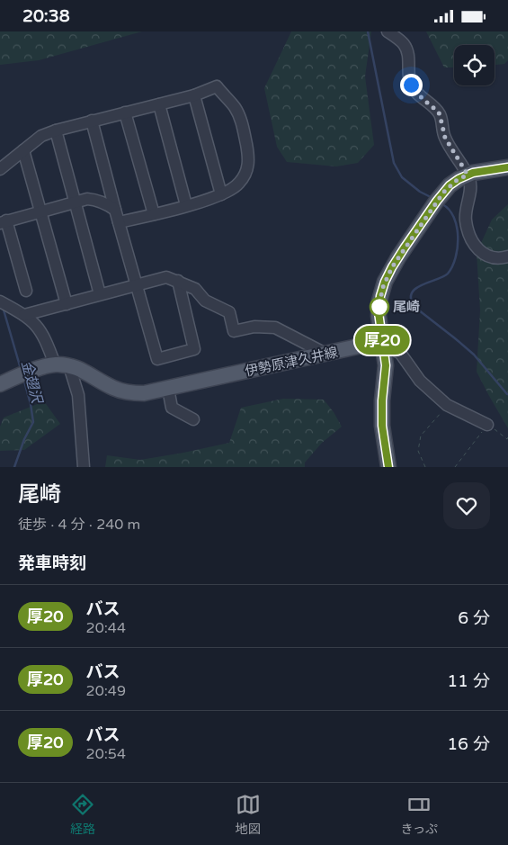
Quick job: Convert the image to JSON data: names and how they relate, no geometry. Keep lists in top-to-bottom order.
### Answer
{
  "streets": {
    "main road": ["伊勢原津久井線"]
  },
  "water": ["金翅沢"],
  "places": ["尾崎"],
  "lines": ["bus line 厚20"],
  "page": {
    "status": "20:38",
    "on_map": "厚20",
    "heading": [
      ["尾崎", "徒歩 · 4 分 · 240 m"],
      "発車時刻"
    ],
    "list": [
      {
        "mark": "厚20",
        "name": "バス",
        "note": "20:44",
        "value": "6 分"
      },
      {
        "mark": "厚20",
        "name": "バス",
        "note": "20:49",
        "value": "11 分"
      },
      {
        "mark": "厚20",
        "name": "バス",
        "note": "20:54",
        "value": "16 分"
      }
    ],
    "tabs": ["経路", "地図", "きっぷ"]
  }
}
